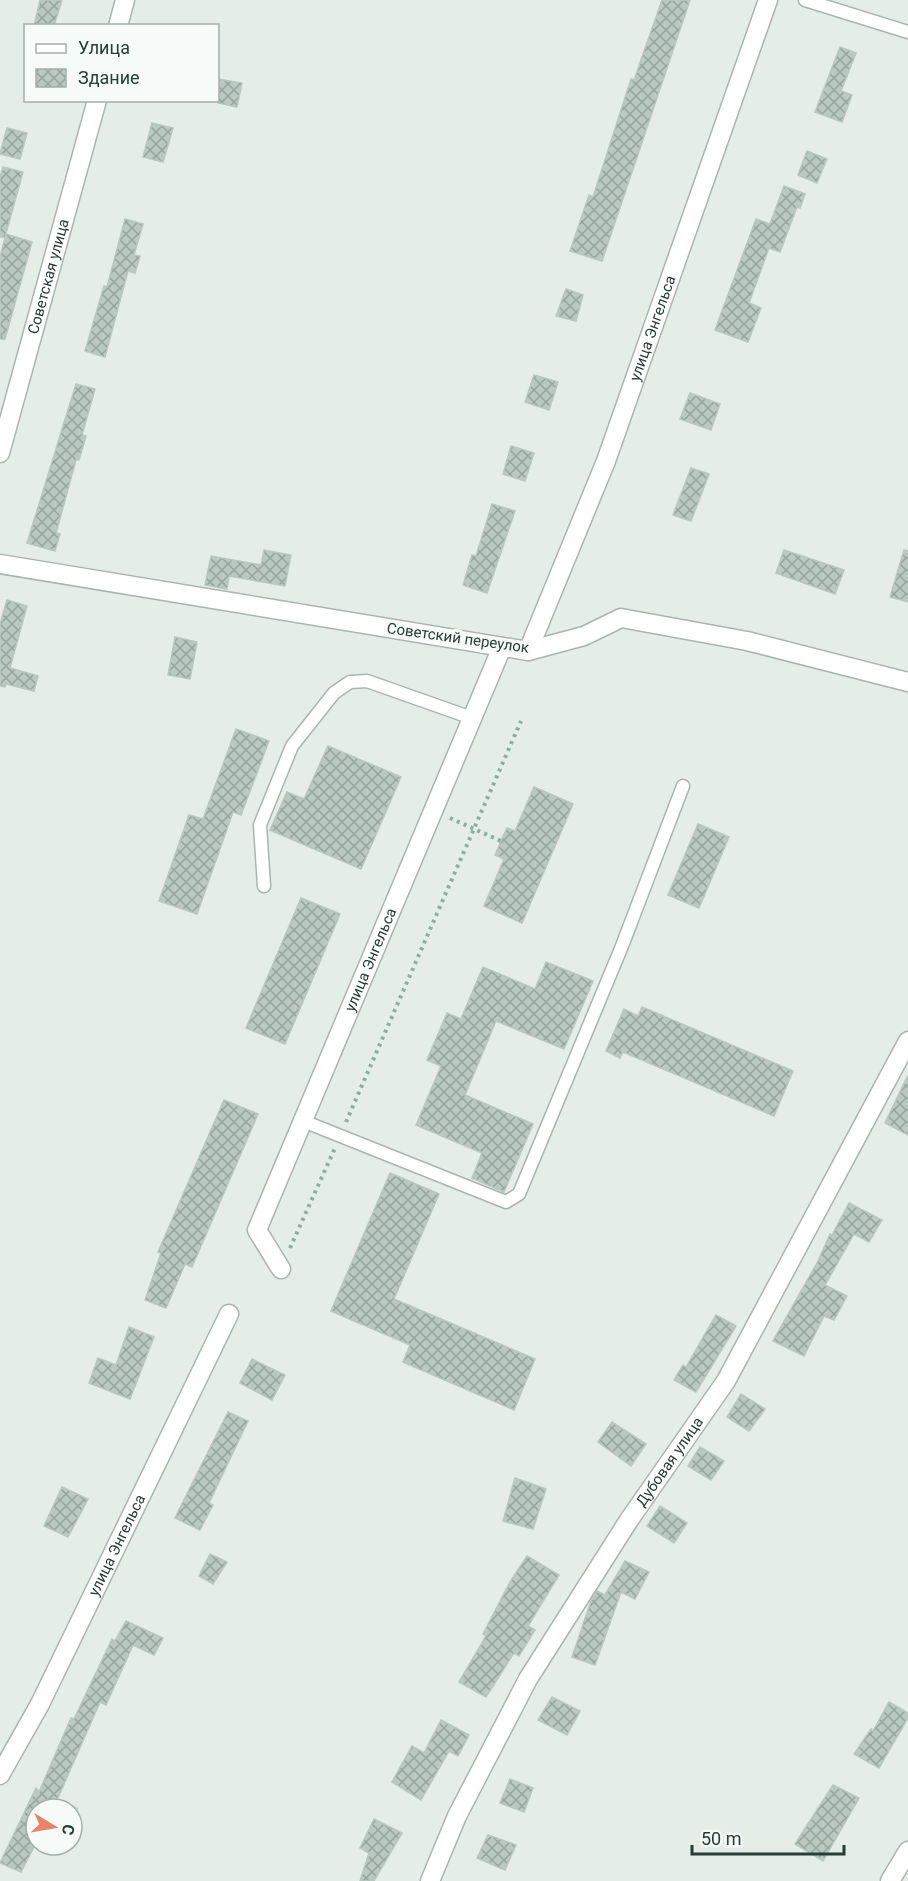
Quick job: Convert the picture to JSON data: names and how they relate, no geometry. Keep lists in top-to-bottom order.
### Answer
{
  "streets": {
    "street": [
      "Советская улица",
      "улица Энгельса",
      "Советский переулок",
      "Дубовая улица"
    ]
  },
  "crossings": [
    ["улица Энгельса", "Советский переулок"]
  ],
  "legend": ["Улица", "Здание"],
  "scale_bar": "50 m",
  "north": "right"
}
